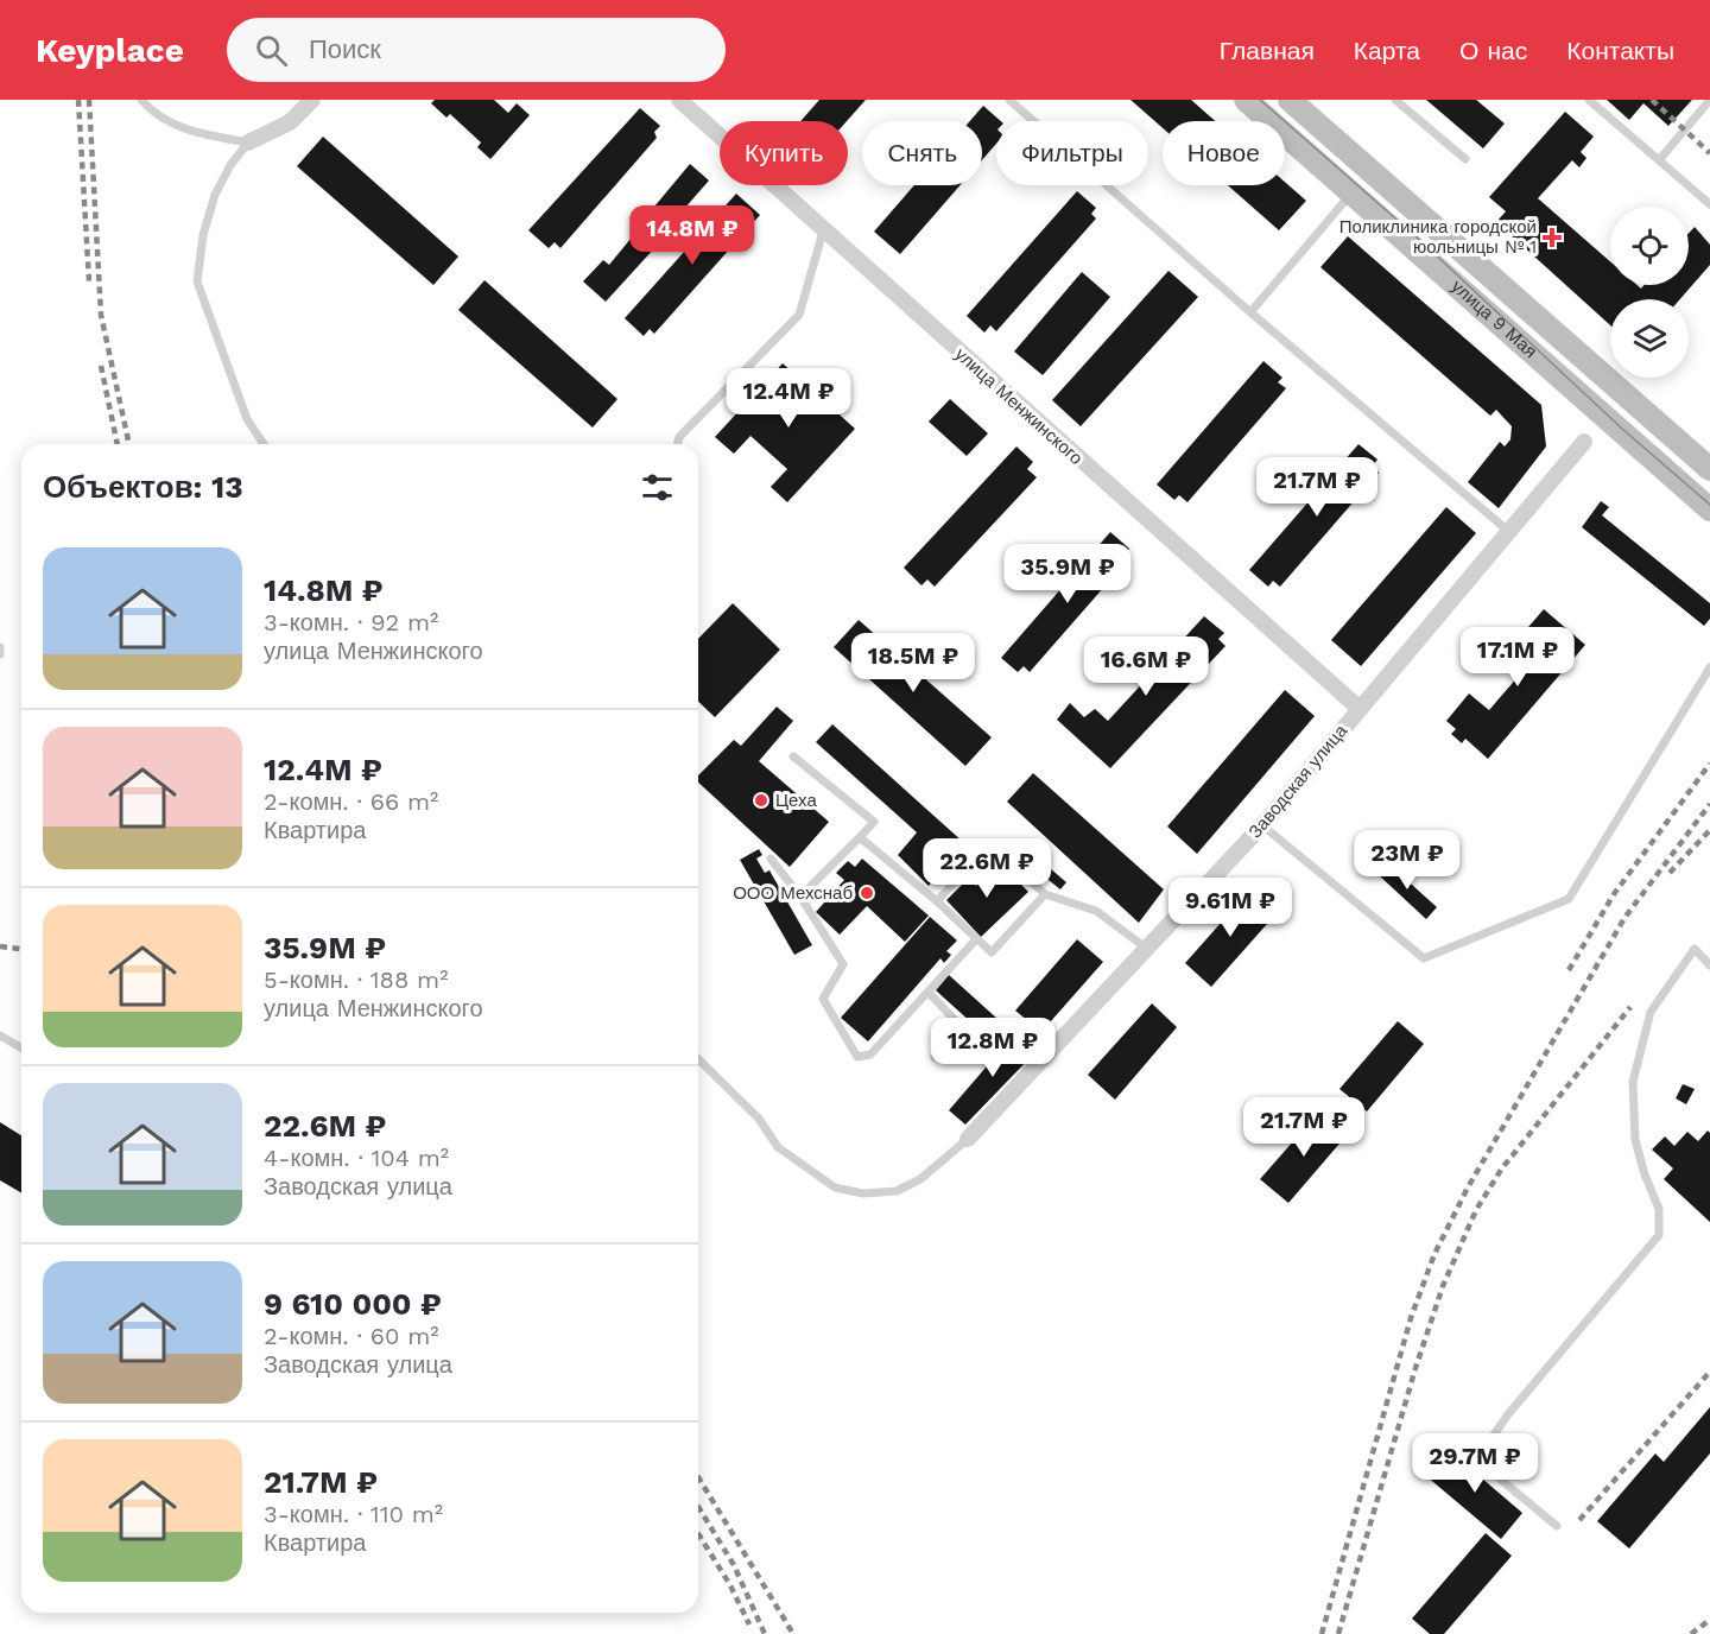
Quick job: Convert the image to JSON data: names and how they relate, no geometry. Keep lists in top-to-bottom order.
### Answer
{
  "streets": {
    "main road": ["улица 9 Мая"],
    "street": ["улица Менжинского", "Заводская улица"]
  },
  "crossings": [
    ["улица Менжинского", "Заводская улица"]
  ],
  "places": {
    "health": ["Поликлиника городской юольницы № 1"],
    "other": ["Цеха", "ООО Мехснаб"]
  },
  "page": {
    "header": "Keyplace",
    "search": "Поиск",
    "nav": [
      "Главная",
      "Карта",
      "О нас",
      "Контакты"
    ],
    "chip": [
      "Купить",
      "Снять",
      "Фильтры",
      "Новое"
    ],
    "price": [
      "14.8M ₽",
      "12.4M ₽",
      "21.7M ₽",
      "35.9M ₽",
      "17.1M ₽",
      "18.5M ₽",
      "16.6M ₽",
      "23M ₽",
      "22.6M ₽",
      "9.61M ₽",
      "12.8M ₽",
      "21.7M ₽",
      "29.7M ₽"
    ],
    "heading": "Объектов: 13",
    "list": [
      {
        "name": "14.8M ₽",
        "note": "3-комн. · 92 m² · улица Менжинского"
      },
      {
        "name": "12.4M ₽",
        "note": "2-комн. · 66 m² · Квартира"
      },
      {
        "name": "35.9M ₽",
        "note": "5-комн. · 188 m² · улица Менжинского"
      },
      {
        "name": "22.6M ₽",
        "note": "4-комн. · 104 m² · Заводская улица"
      },
      {
        "name": "9 610 000 ₽",
        "note": "2-комн. · 60 m² · Заводская улица"
      },
      {
        "name": "21.7M ₽",
        "note": "3-комн. · 110 m² · Квартира"
      }
    ]
  }
}
